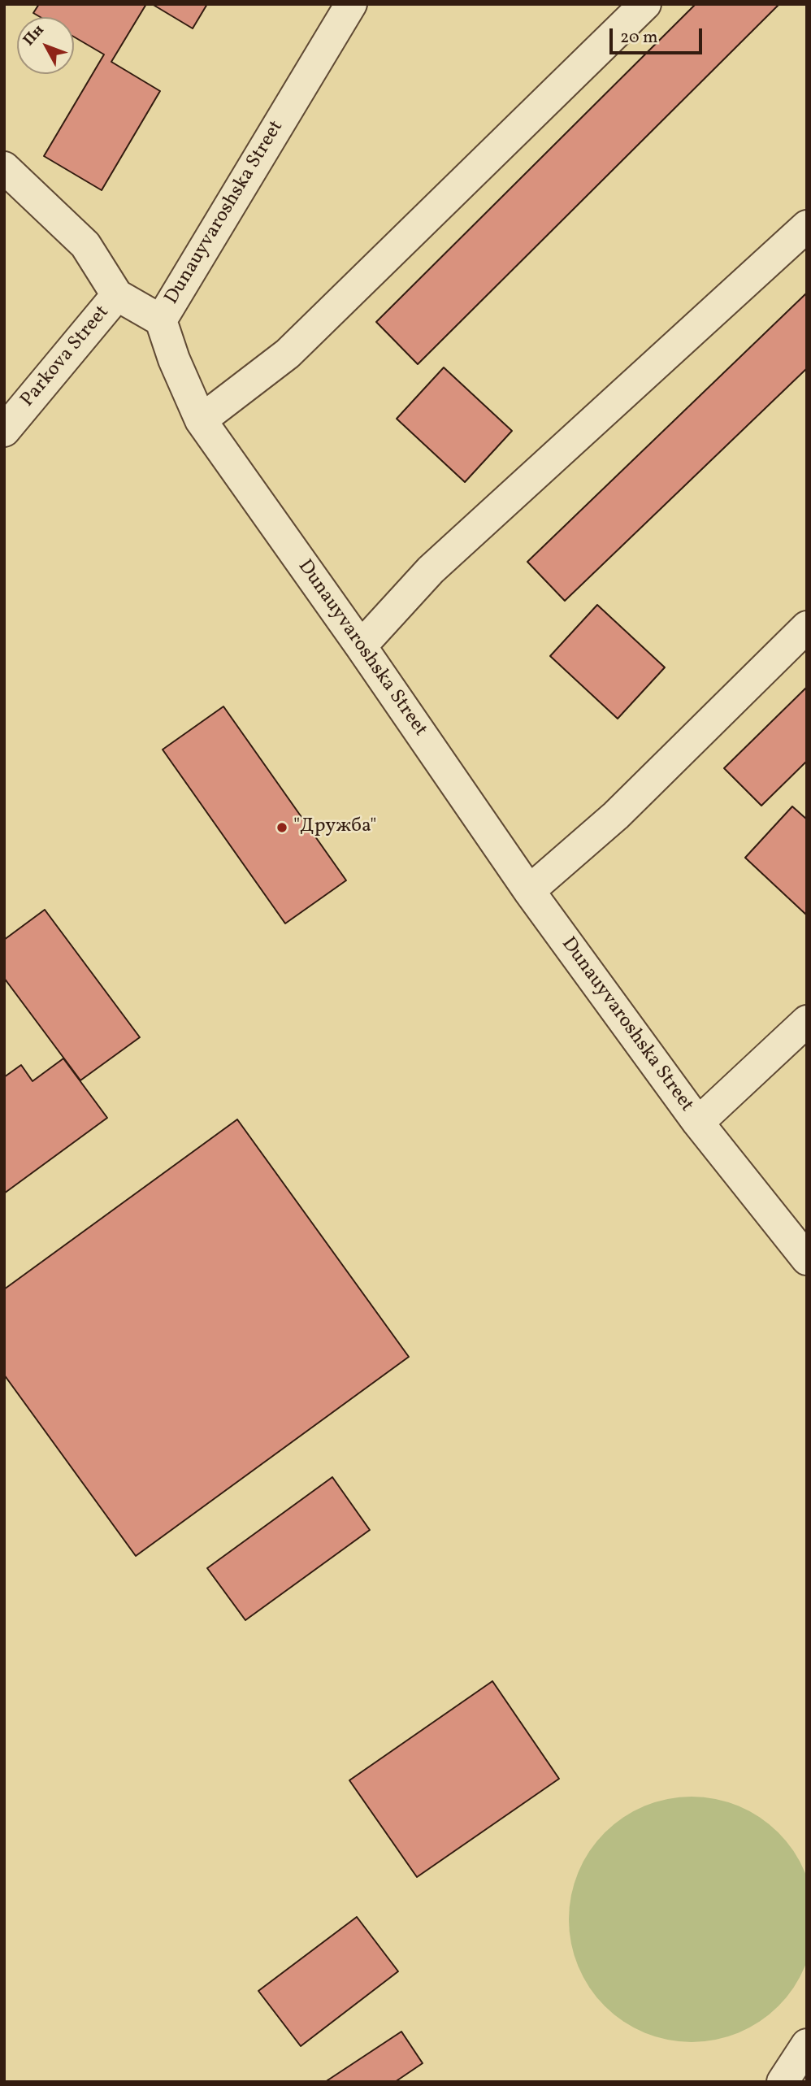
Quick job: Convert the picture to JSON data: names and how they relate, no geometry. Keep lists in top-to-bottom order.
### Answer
{
  "streets": {
    "street": ["Dunauyvaroshska Street", "Parkova Street"]
  },
  "crossings": [
    ["Dunauyvaroshska Street", "Parkova Street"]
  ],
  "places": ["\"Дружба\""],
  "scale_bar": "20 m",
  "north": "top left"
}
